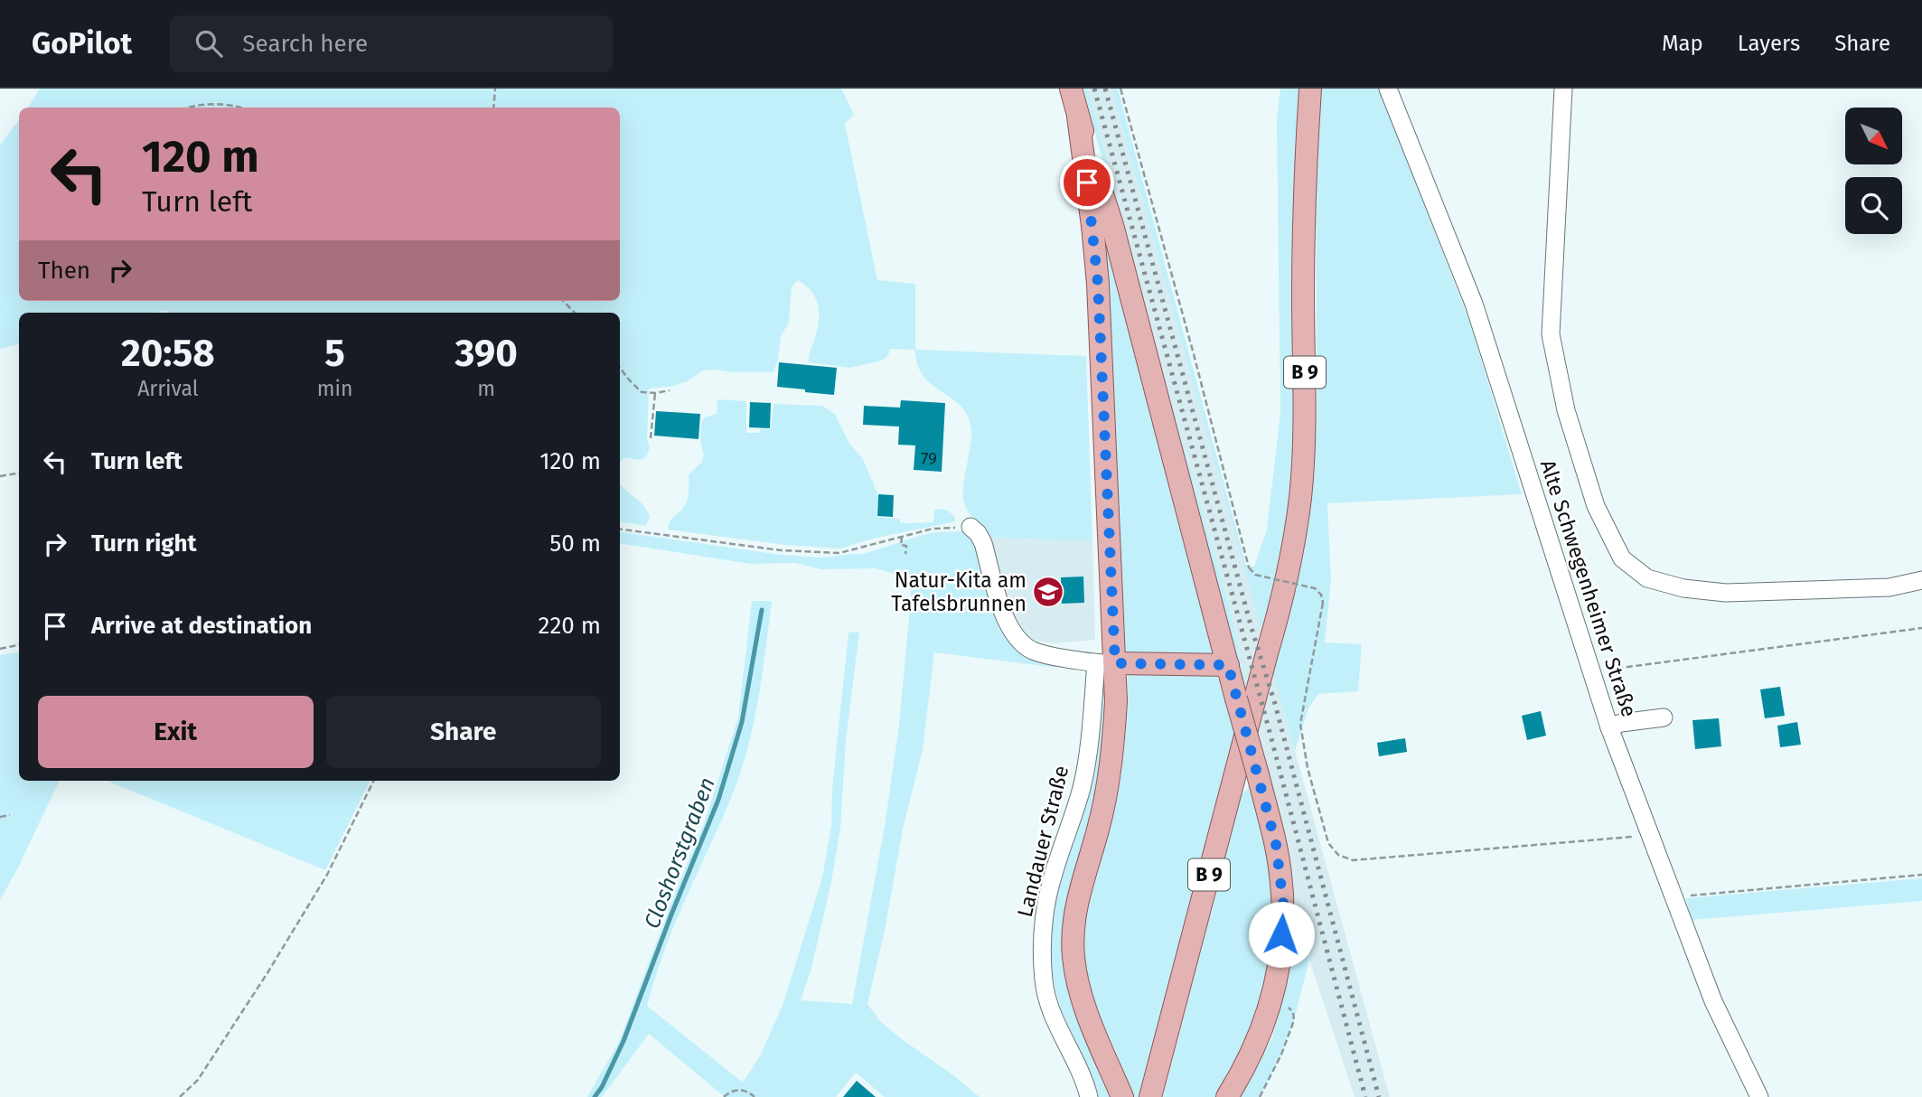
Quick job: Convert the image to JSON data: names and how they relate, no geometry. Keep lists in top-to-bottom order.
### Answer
{
  "streets": {
    "main road": ["B 9"],
    "lane": ["Alte Schwegenheimer Straße", "Landauer Straße"]
  },
  "water": ["Closhorstgraben"],
  "places": {
    "school or university": ["Natur-Kita am Tafelsbrunnen"]
  },
  "house_numbers": ["79"],
  "north": "bottom right",
  "page": {
    "header": "GoPilot",
    "search": "Search here",
    "nav": ["Map", "Layers", "Share"],
    "turn": ["120 m", "Turn left"],
    "then": "Then",
    "eta": [
      "20:58",
      "Arrival",
      "5",
      "min",
      "390",
      "m"
    ],
    "list": [
      {
        "name": "Turn left",
        "value": "120 m"
      },
      {
        "name": "Turn right",
        "value": "50 m"
      },
      {
        "name": "Arrive at destination",
        "value": "220 m"
      }
    ],
    "buttons": ["Exit", "Share"]
  }
}
